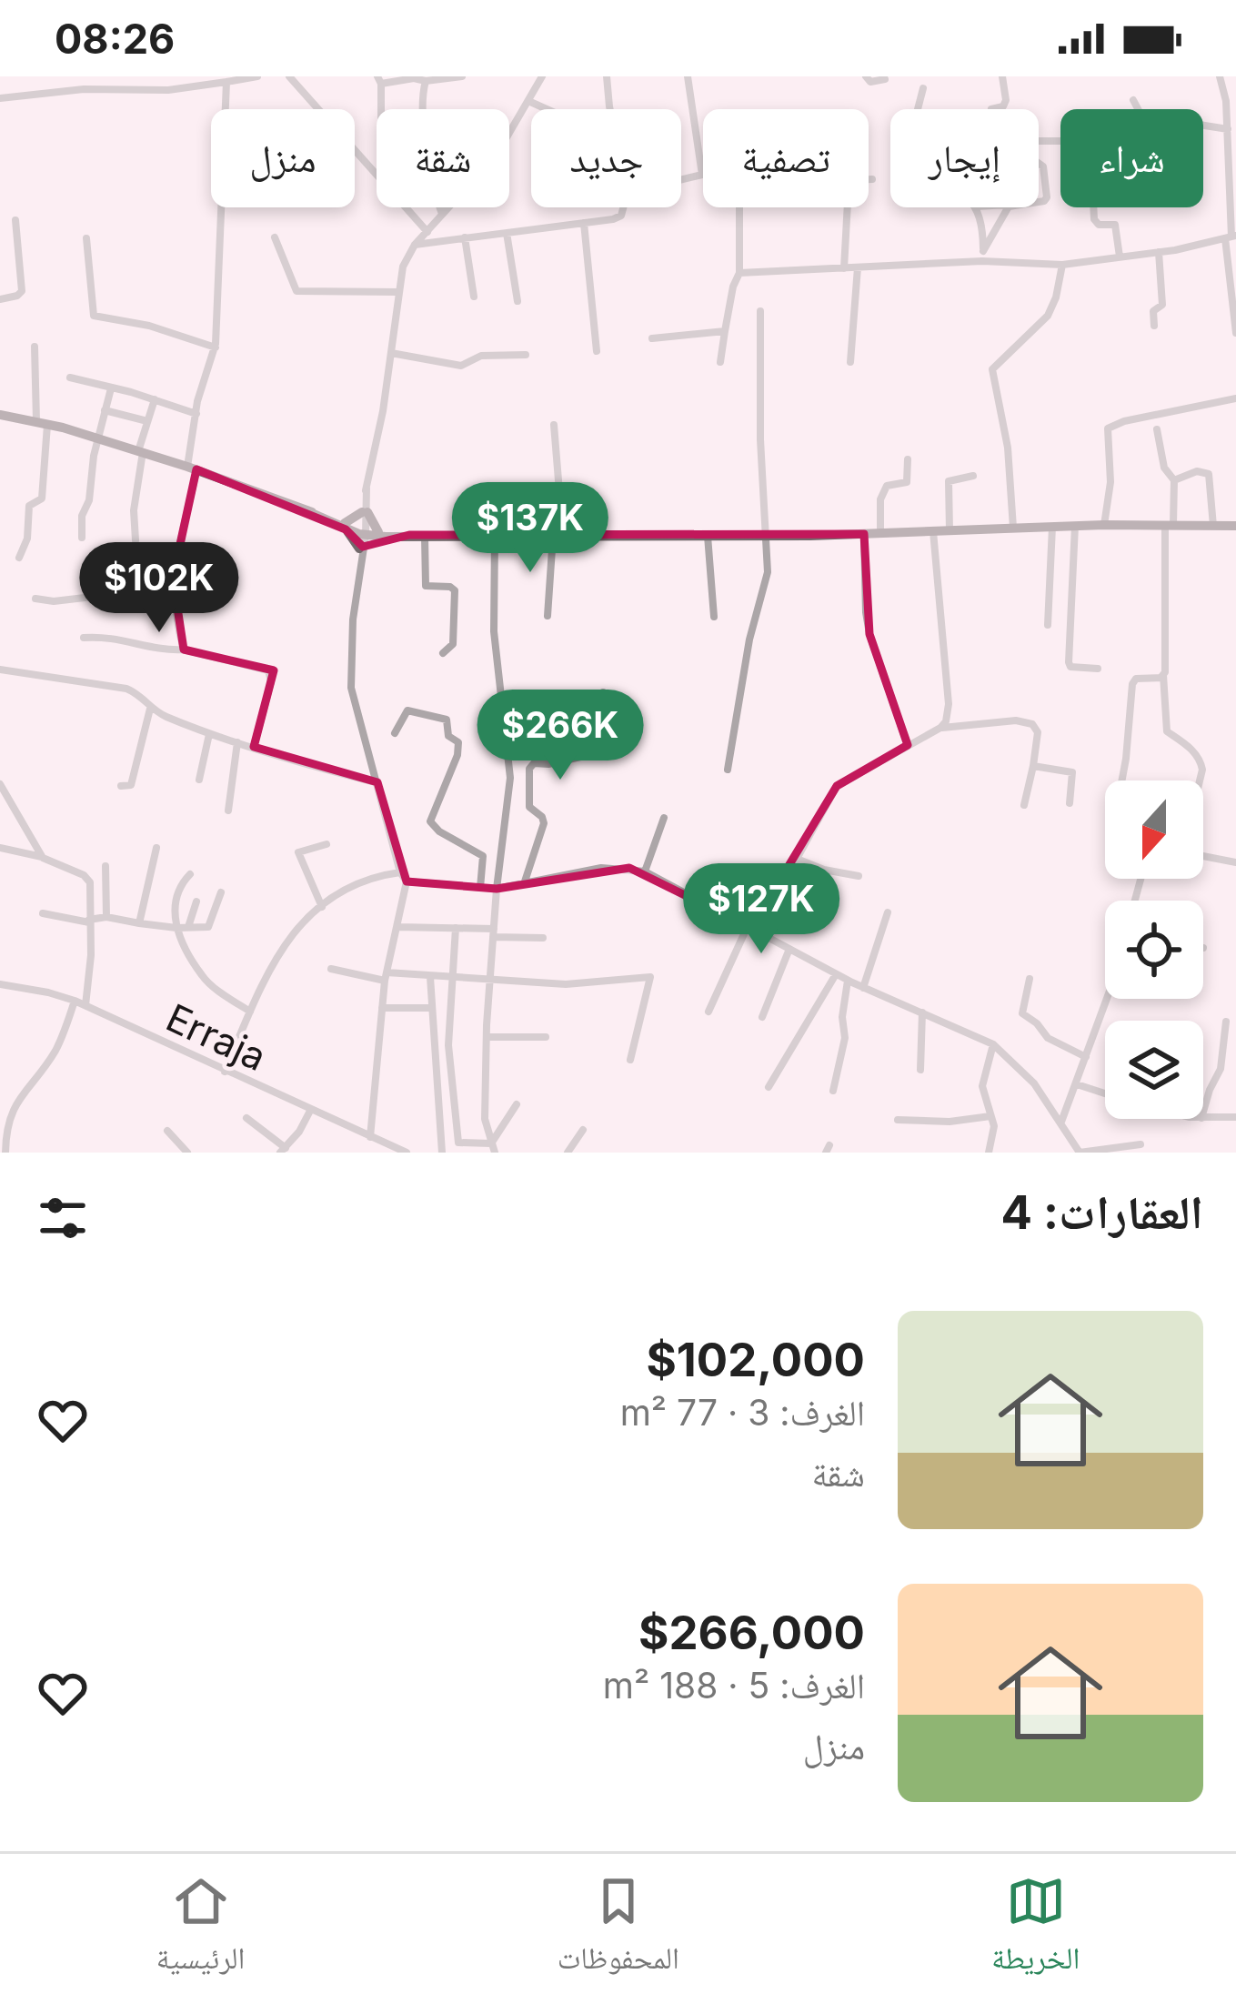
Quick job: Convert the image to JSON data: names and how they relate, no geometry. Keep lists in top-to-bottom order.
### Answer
{
  "streets": {
    "street": ["Erraja"]
  },
  "north": "bottom",
  "page": {
    "status": "08:26",
    "chip": [
      "شراء",
      "إيجار",
      "تصفية",
      "جديد",
      "شقة",
      "منزل"
    ],
    "price": [
      "$137K",
      "$102K",
      "$266K",
      "$127K"
    ],
    "heading": "العقارات: 4",
    "list": [
      {
        "name": "$102,000",
        "note": "الغرف: 3 · 77 m² · شقة"
      },
      {
        "name": "$266,000",
        "note": "الغرف: 5 · 188 m² · منزل"
      }
    ],
    "tabs": ["الخريطة", "المحفوظات", "الرئيسية"]
  }
}
